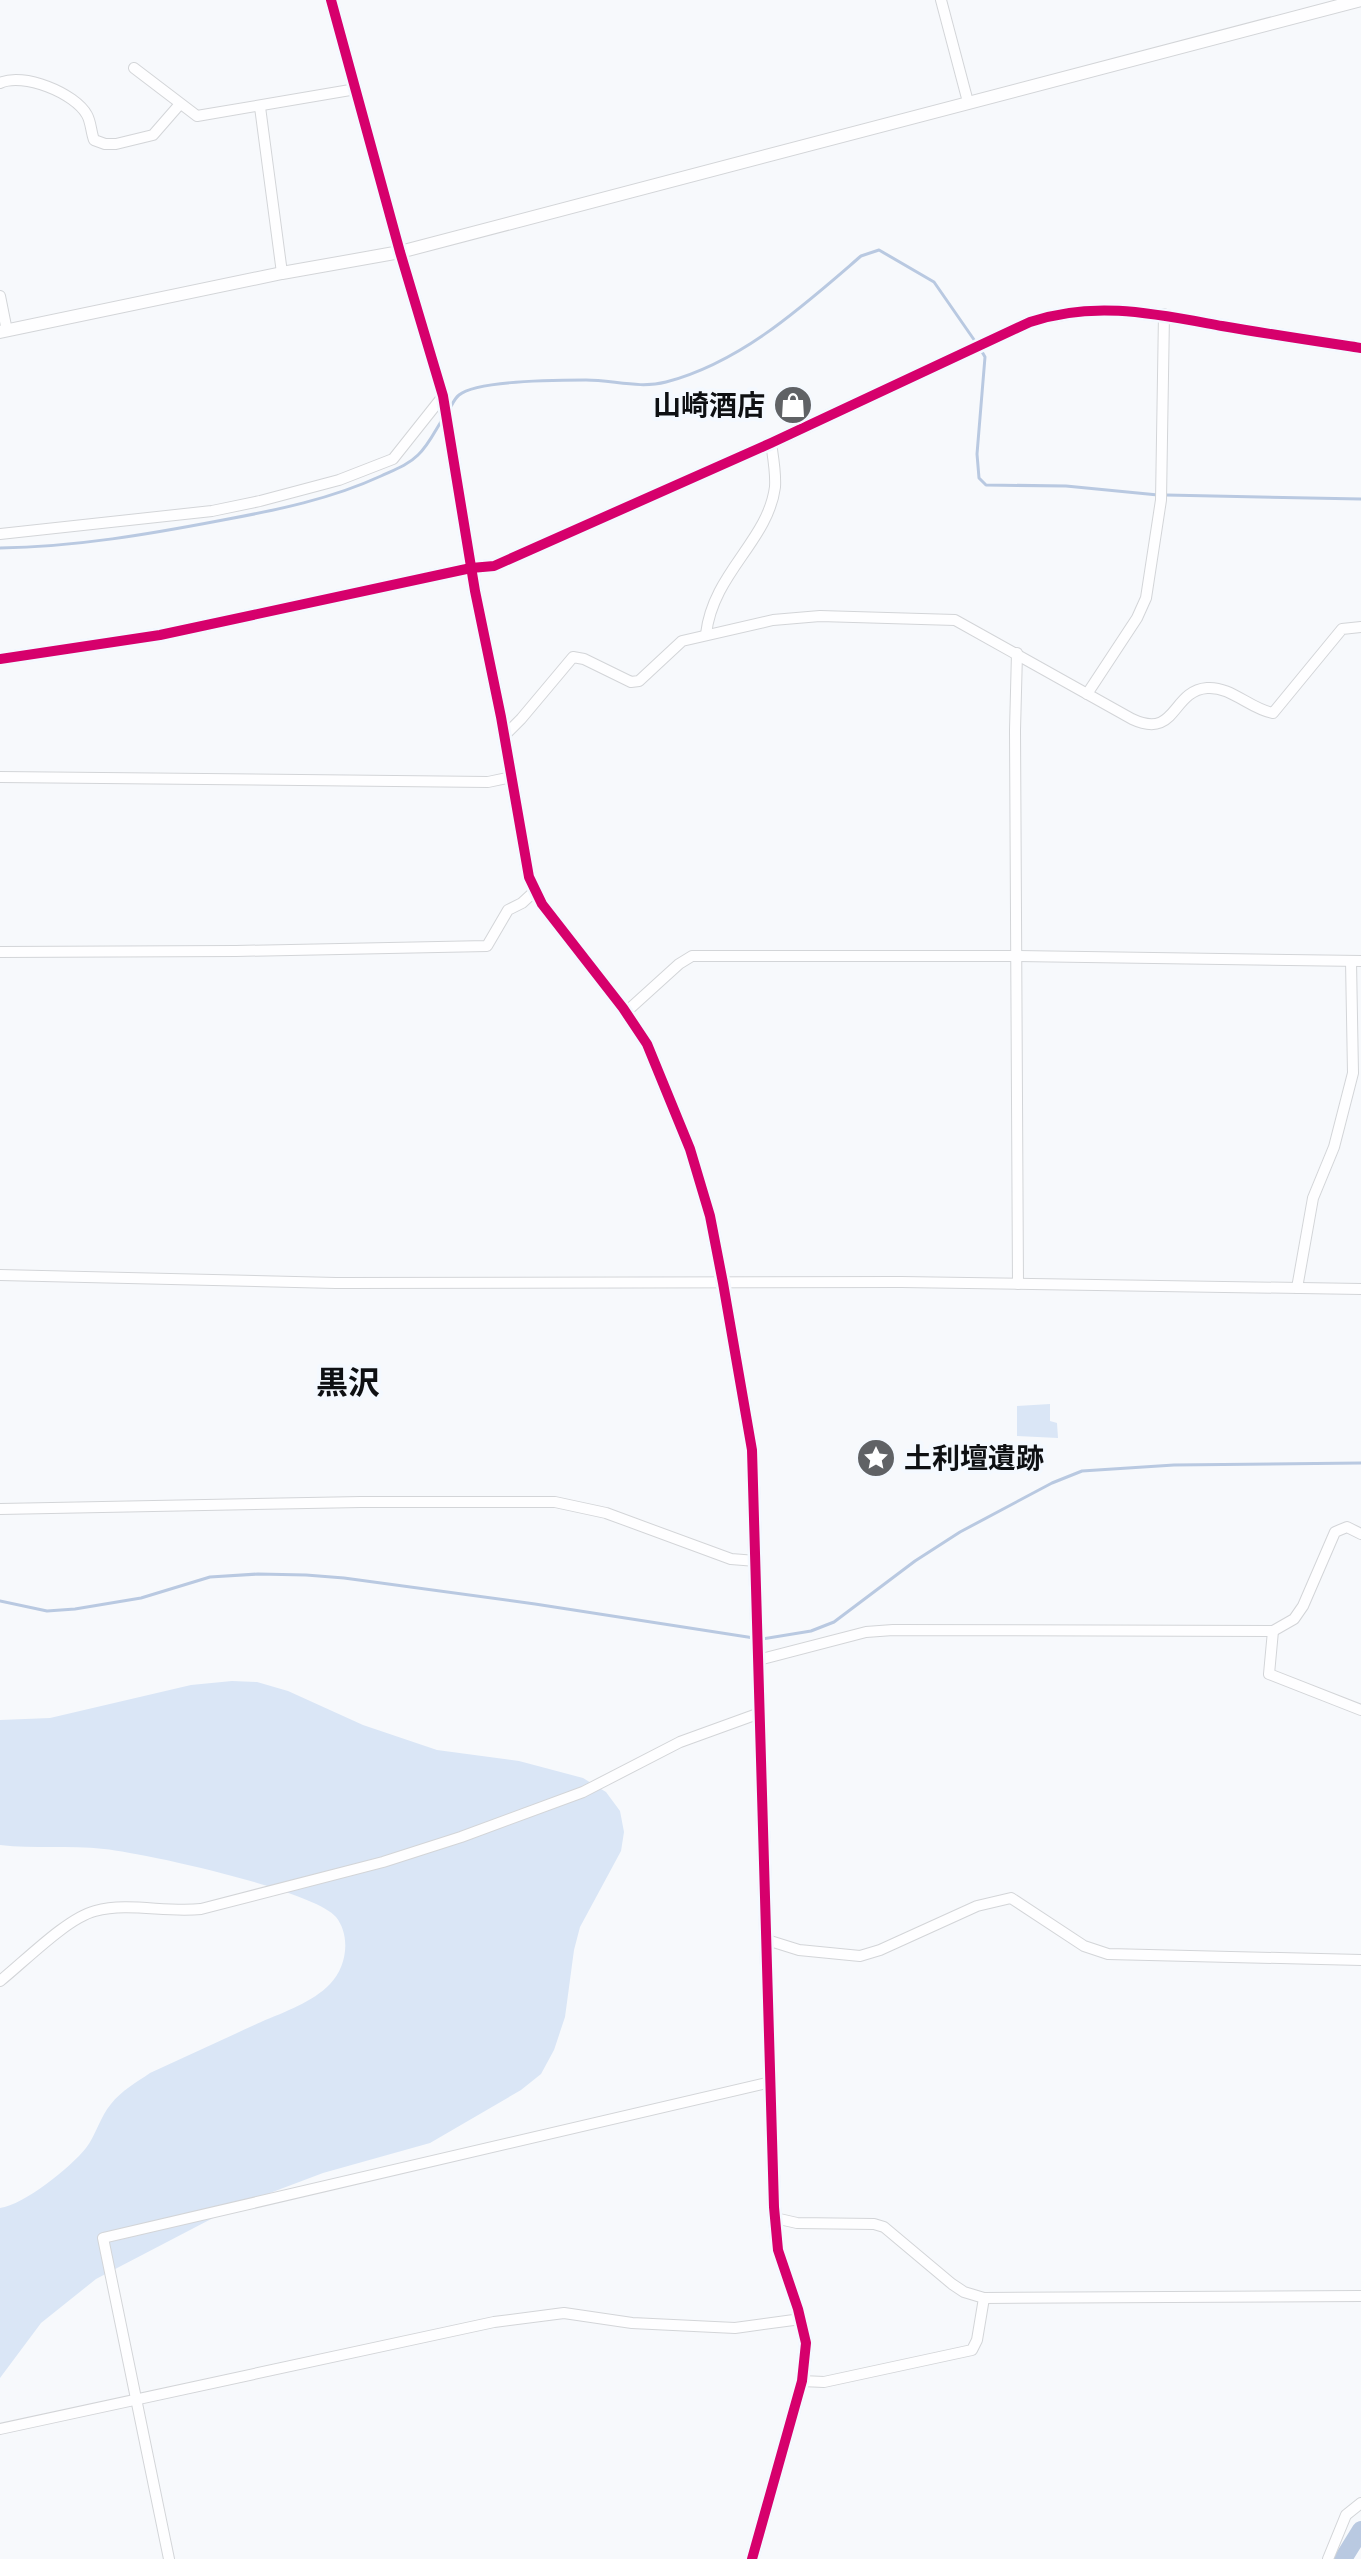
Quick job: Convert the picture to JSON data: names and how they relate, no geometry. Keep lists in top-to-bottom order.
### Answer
{
  "districts": ["黒沢"],
  "places": {
    "shop": ["山崎酒店"],
    "place": ["土利壇遺跡"]
  }
}
